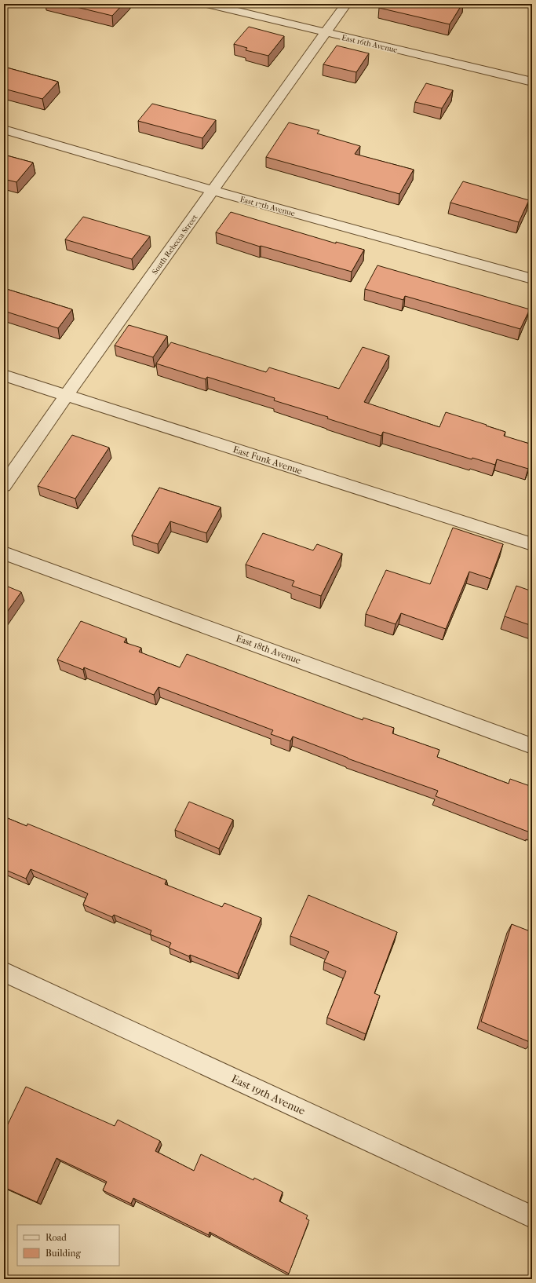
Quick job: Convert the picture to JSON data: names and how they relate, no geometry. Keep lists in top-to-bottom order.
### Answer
{
  "streets": {
    "street": [
      "East 16th Avenue",
      "East 17th Avenue",
      "South Rebecca Street",
      "East Funk Avenue",
      "East 18th Avenue",
      "East 19th Avenue"
    ]
  },
  "crossings": [
    ["East 16th Avenue", "South Rebecca Street"],
    ["East 17th Avenue", "South Rebecca Street"],
    ["South Rebecca Street", "East Funk Avenue"]
  ],
  "legend": ["Road", "Building"]
}
